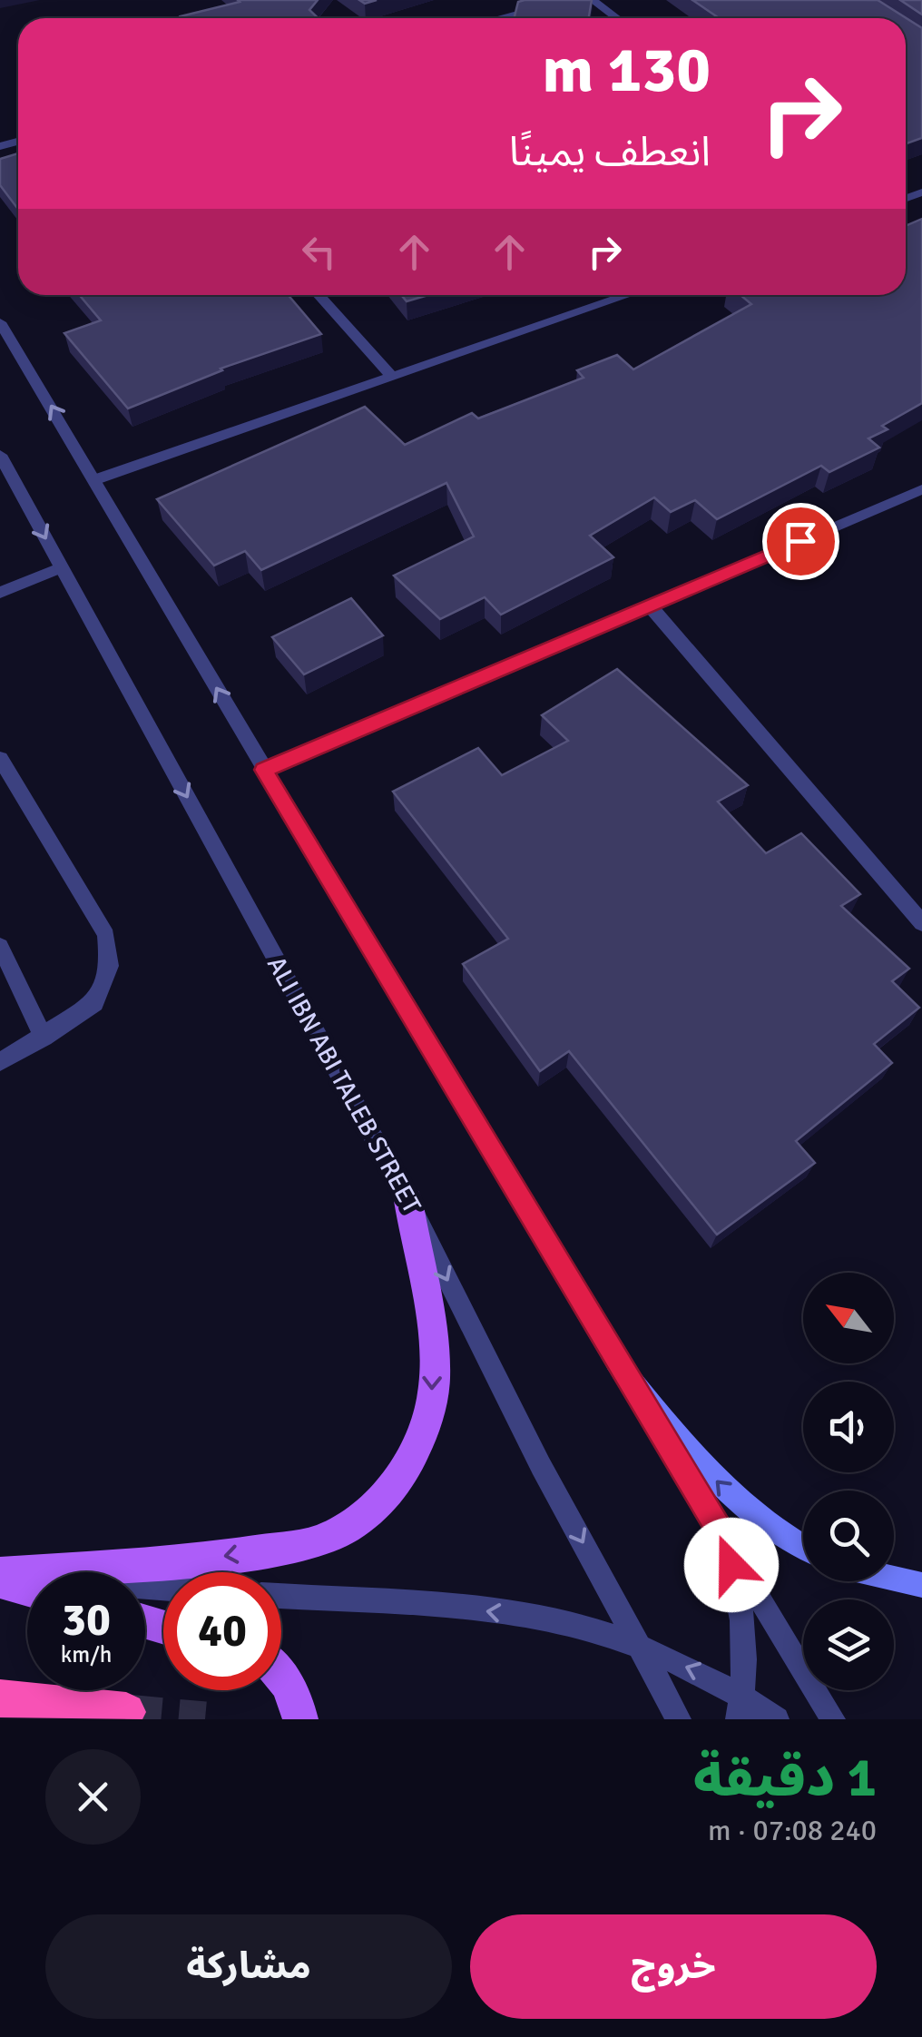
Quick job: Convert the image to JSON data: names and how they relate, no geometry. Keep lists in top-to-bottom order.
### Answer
{
  "streets": {
    "street": ["ALI IBN ABI TALEB STREET"]
  },
  "north": "top left",
  "page": {
    "turn": ["130 m", "انعطف يمينًا"],
    "speed": "30 km/h",
    "limit": "40",
    "heading": ["1 دقيقة", "240 m · 07:08"],
    "buttons": ["خروج", "مشاركة"]
  }
}
